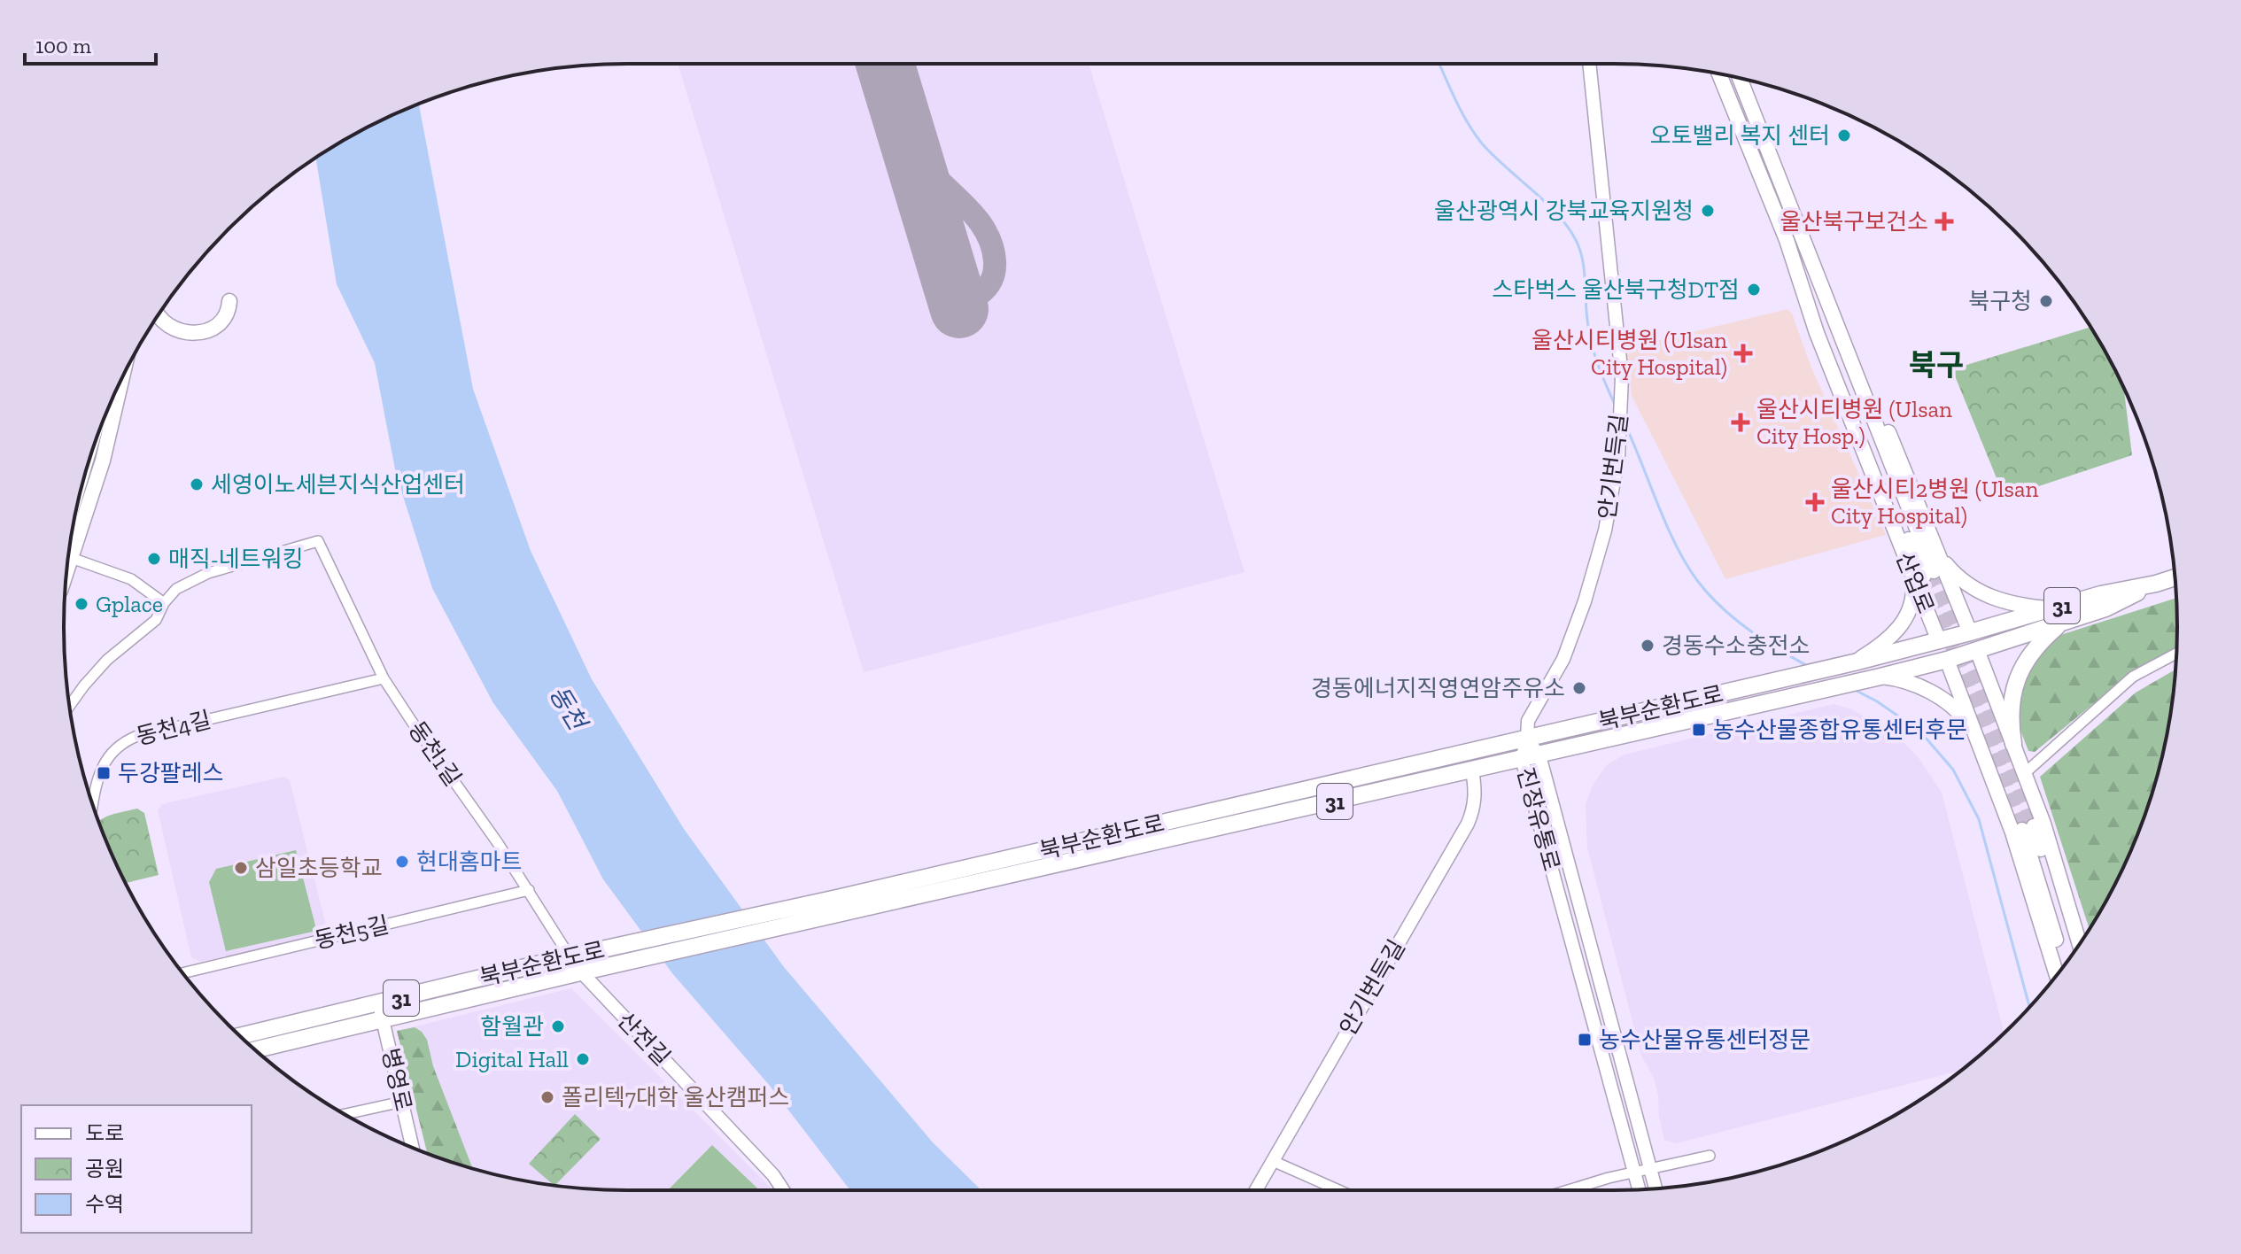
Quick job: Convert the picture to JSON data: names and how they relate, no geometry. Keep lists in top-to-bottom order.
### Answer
{
  "streets": {
    "main road": ["산업로", "31", "북부순환도로"],
    "street": [
      "안기번득길",
      "동천4길",
      "동천1길",
      "진장유통로",
      "동천5길",
      "산전길",
      "병영로"
    ]
  },
  "crossings": [
    ["안기번득길", "북부순환도로"],
    ["안기번득길", "진장유통로"],
    ["산업로", "31"],
    ["산업로", "북부순환도로"],
    ["31", "북부순환도로"],
    ["북부순환도로", "동천1길"],
    ["북부순환도로", "진장유통로"],
    ["북부순환도로", "산전길"],
    ["북부순환도로", "병영로"],
    ["동천4길", "동천1길"],
    ["동천1길", "동천5길"],
    ["동천1길", "산전길"]
  ],
  "districts": ["북구"],
  "water": ["동천"],
  "places": {
    "other": [
      "오토밸리 복지 센터",
      "울산광역시 강북교육지원청",
      "스타벅스 울산북구청DT점",
      "북구청",
      "세영이노세븐지식산업센터",
      "매직-네트워킹",
      "Gplace",
      "경동수소충전소",
      "경동에너지직영연암주유소",
      "현대홈마트",
      "삼일초등학교",
      "함월관",
      "Digital Hall",
      "폴리텍7대학 울산캠퍼스"
    ],
    "health": [
      "울산북구보건소",
      "울산시티병원 (Ulsan City Hospital)",
      "울산시티병원 (Ulsan City Hosp.)",
      "울산시티2병원 (Ulsan City Hospital)"
    ],
    "transit": ["농수산물종합유통센터후문", "두강팔레스", "농수산물유통센터정문"]
  },
  "legend": ["도로", "공원", "수역"],
  "scale_bar": "100 m"
}
